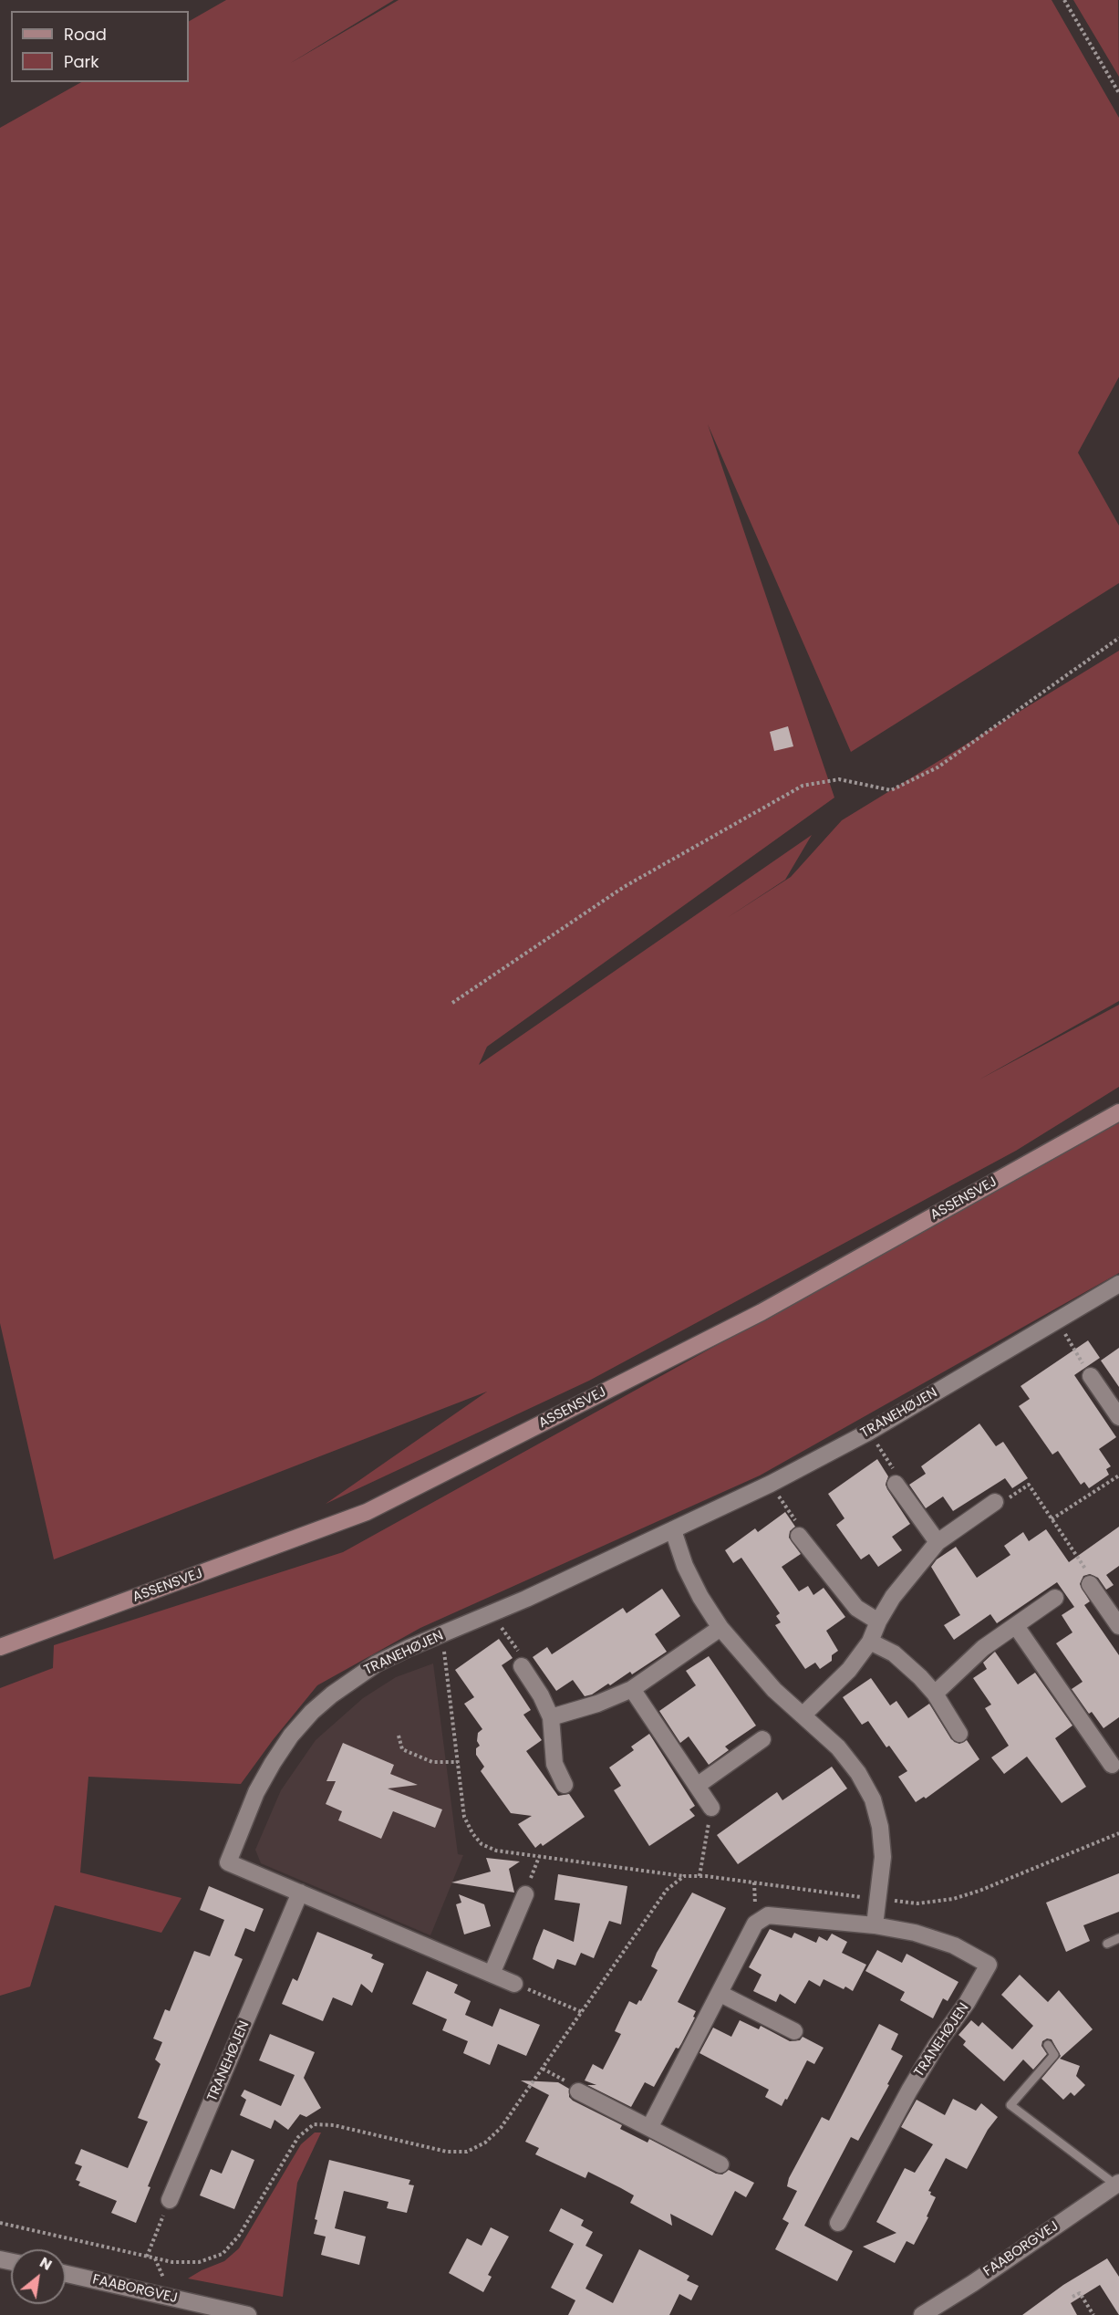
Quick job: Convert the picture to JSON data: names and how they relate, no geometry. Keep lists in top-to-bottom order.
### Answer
{
  "streets": {
    "main road": ["ASSENSVEJ"],
    "street": ["TRANEHØJEN", "FAABORGVEJ"]
  },
  "legend": ["Road", "Park"],
  "north": "top right"
}
